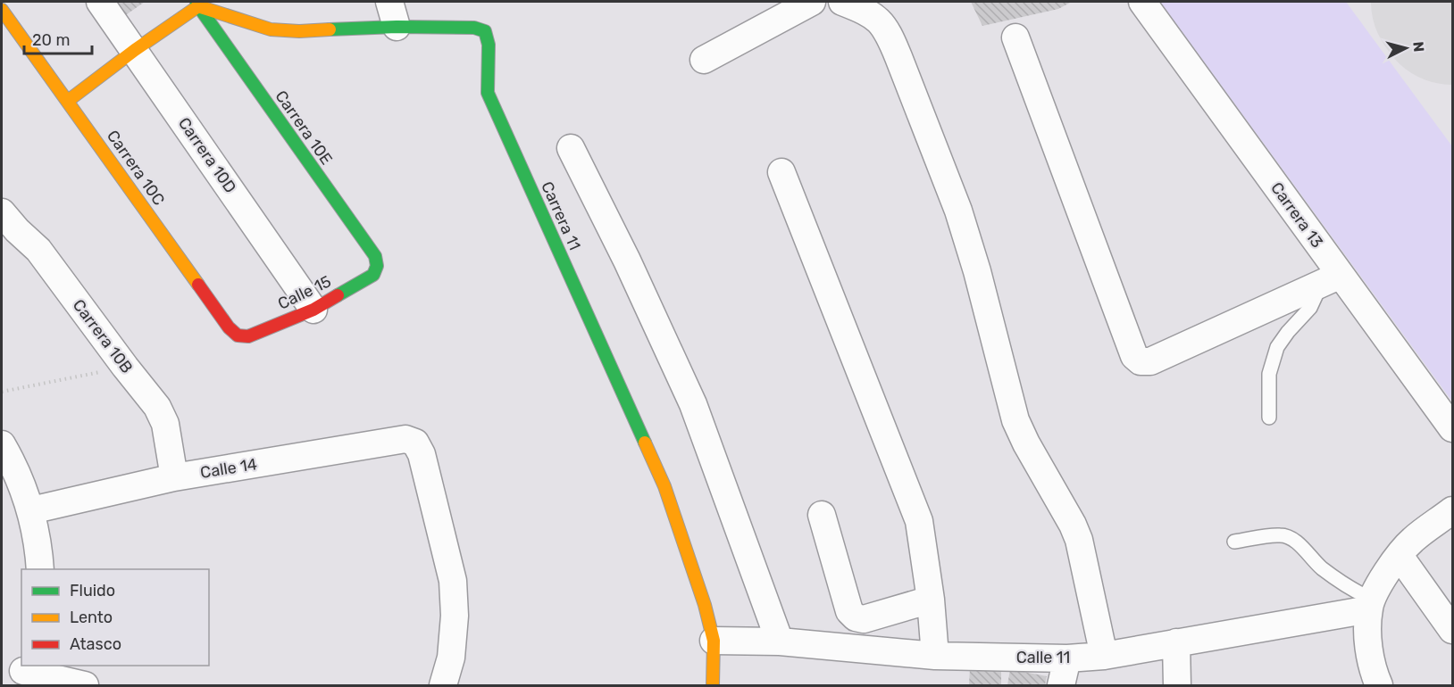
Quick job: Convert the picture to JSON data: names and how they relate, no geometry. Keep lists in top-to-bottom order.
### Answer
{
  "streets": {
    "street": [
      "Carrera 10E",
      "Carrera 10D",
      "Carrera 10C",
      "Carrera 13",
      "Carrera 11",
      "Calle 15",
      "Carrera 10B",
      "Calle 14",
      "Calle 11"
    ]
  },
  "crossings": [
    ["Carrera 10E", "Carrera 11"],
    ["Carrera 10E", "Calle 15"],
    ["Carrera 10D", "Calle 15"],
    ["Carrera 10C", "Calle 15"],
    ["Carrera 11", "Calle 11"],
    ["Carrera 10B", "Calle 14"]
  ],
  "legend": ["Fluido", "Lento", "Atasco"],
  "scale_bar": "20 m",
  "north": "right"
}
